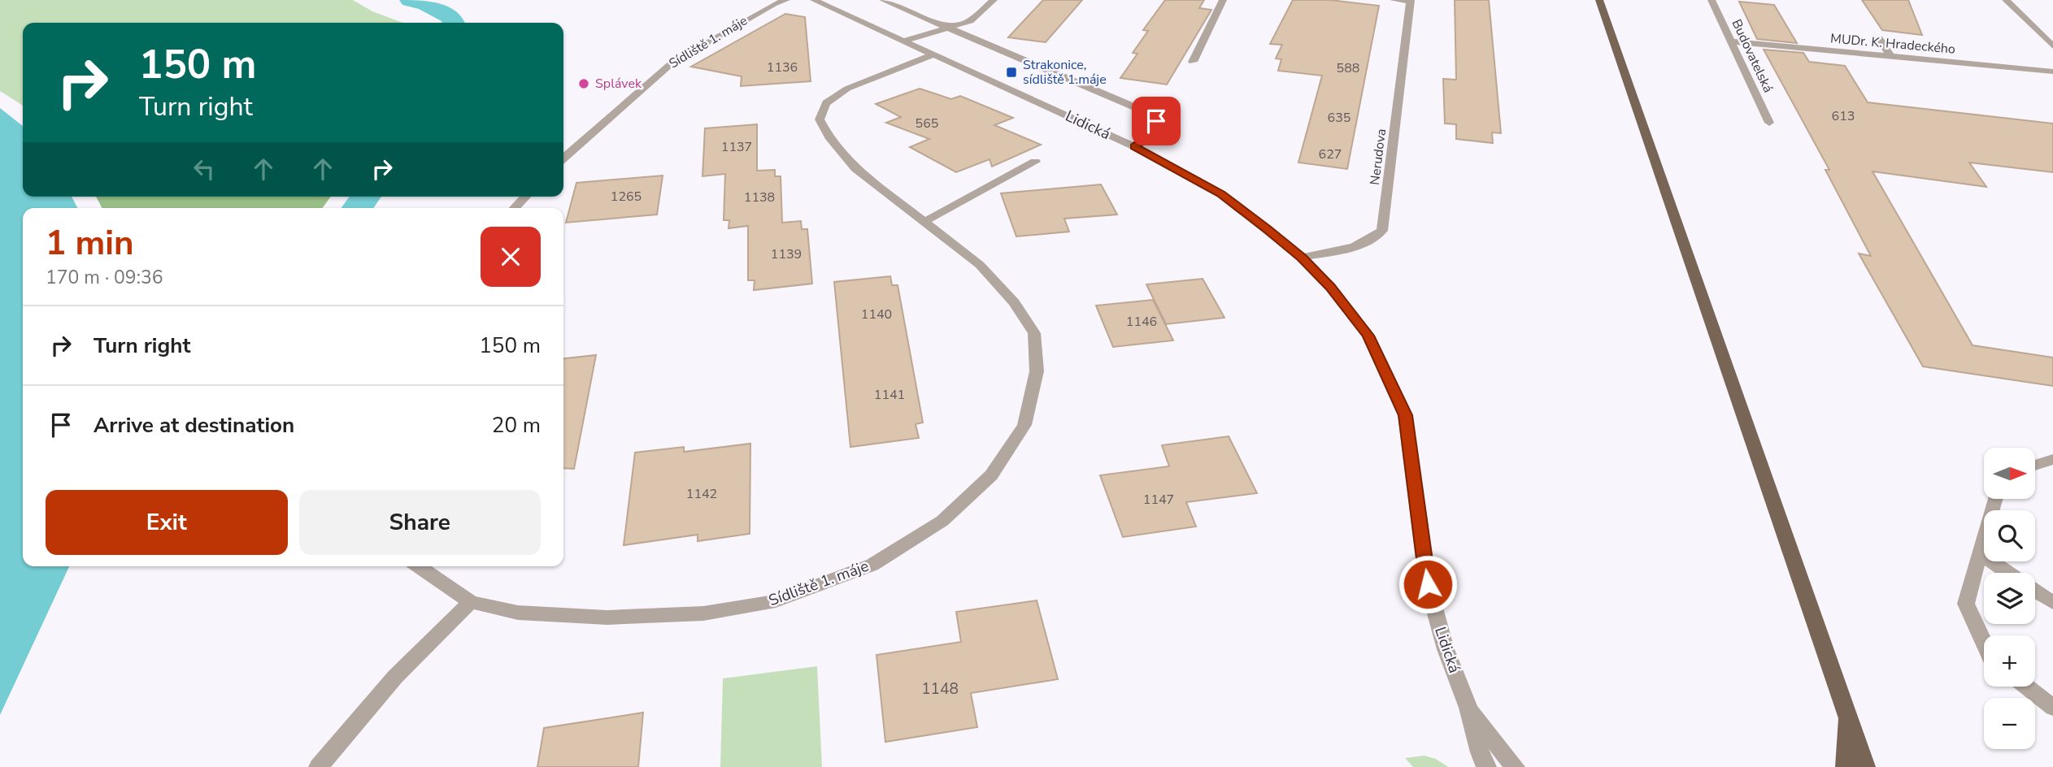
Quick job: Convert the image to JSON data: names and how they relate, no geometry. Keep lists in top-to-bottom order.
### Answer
{
  "streets": {
    "street": [
      "Sídliště 1. máje",
      "MUDr. K. Hradeckého",
      "Budovatelská",
      "Lidická",
      "Nerudova"
    ]
  },
  "crossings": [
    ["Sídliště 1. máje", "Lidická"],
    ["MUDr. K. Hradeckého", "Budovatelská"],
    ["Lidická", "Nerudova"]
  ],
  "places": {
    "transit": ["Strakonice, sídliště 1.máje"],
    "other": ["Splávek"]
  },
  "house_numbers": [
    "1136",
    "588",
    "613",
    "635",
    "565",
    "1137",
    "627",
    "1265",
    "1138",
    "1139",
    "1140",
    "1146",
    "1141",
    "1142",
    "1147",
    "1148"
  ],
  "north": "right",
  "page": {
    "turn": ["150 m", "Turn right"],
    "heading": ["1 min", "170 m · 09:36"],
    "list": [
      {
        "name": "Turn right",
        "value": "150 m"
      },
      {
        "name": "Arrive at destination",
        "value": "20 m"
      }
    ],
    "map_buttons": ["+", "−"],
    "buttons": ["Exit", "Share"]
  }
}
